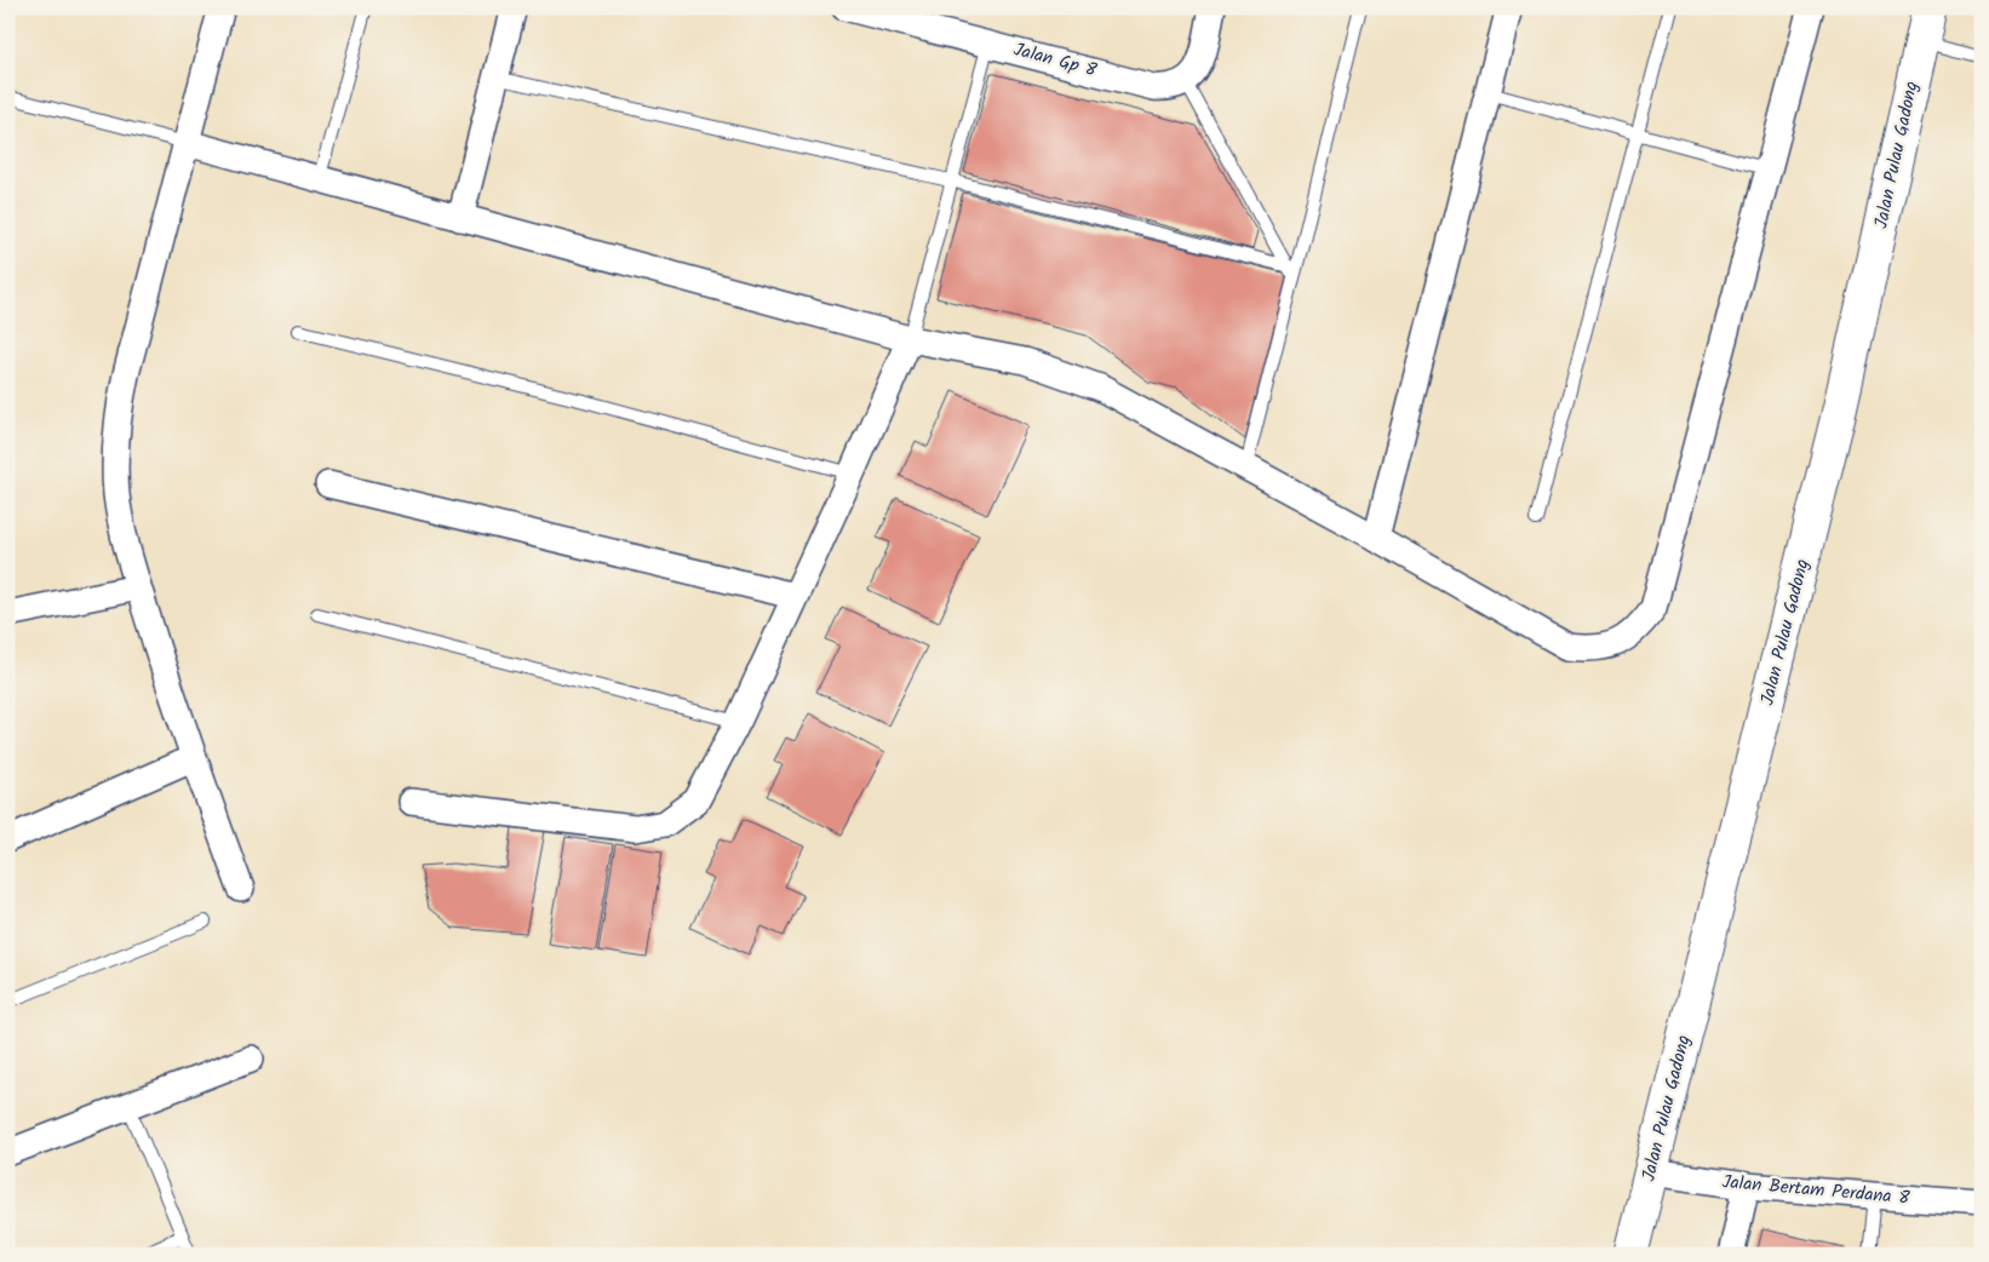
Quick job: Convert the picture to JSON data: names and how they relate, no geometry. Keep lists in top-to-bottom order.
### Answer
{
  "streets": {
    "main road": ["Jalan Pulau Gadong"],
    "street": ["Jalan Gp 8", "Jalan Bertam Perdana 8"]
  },
  "crossings": [
    ["Jalan Pulau Gadong", "Jalan Bertam Perdana 8"]
  ]
}
